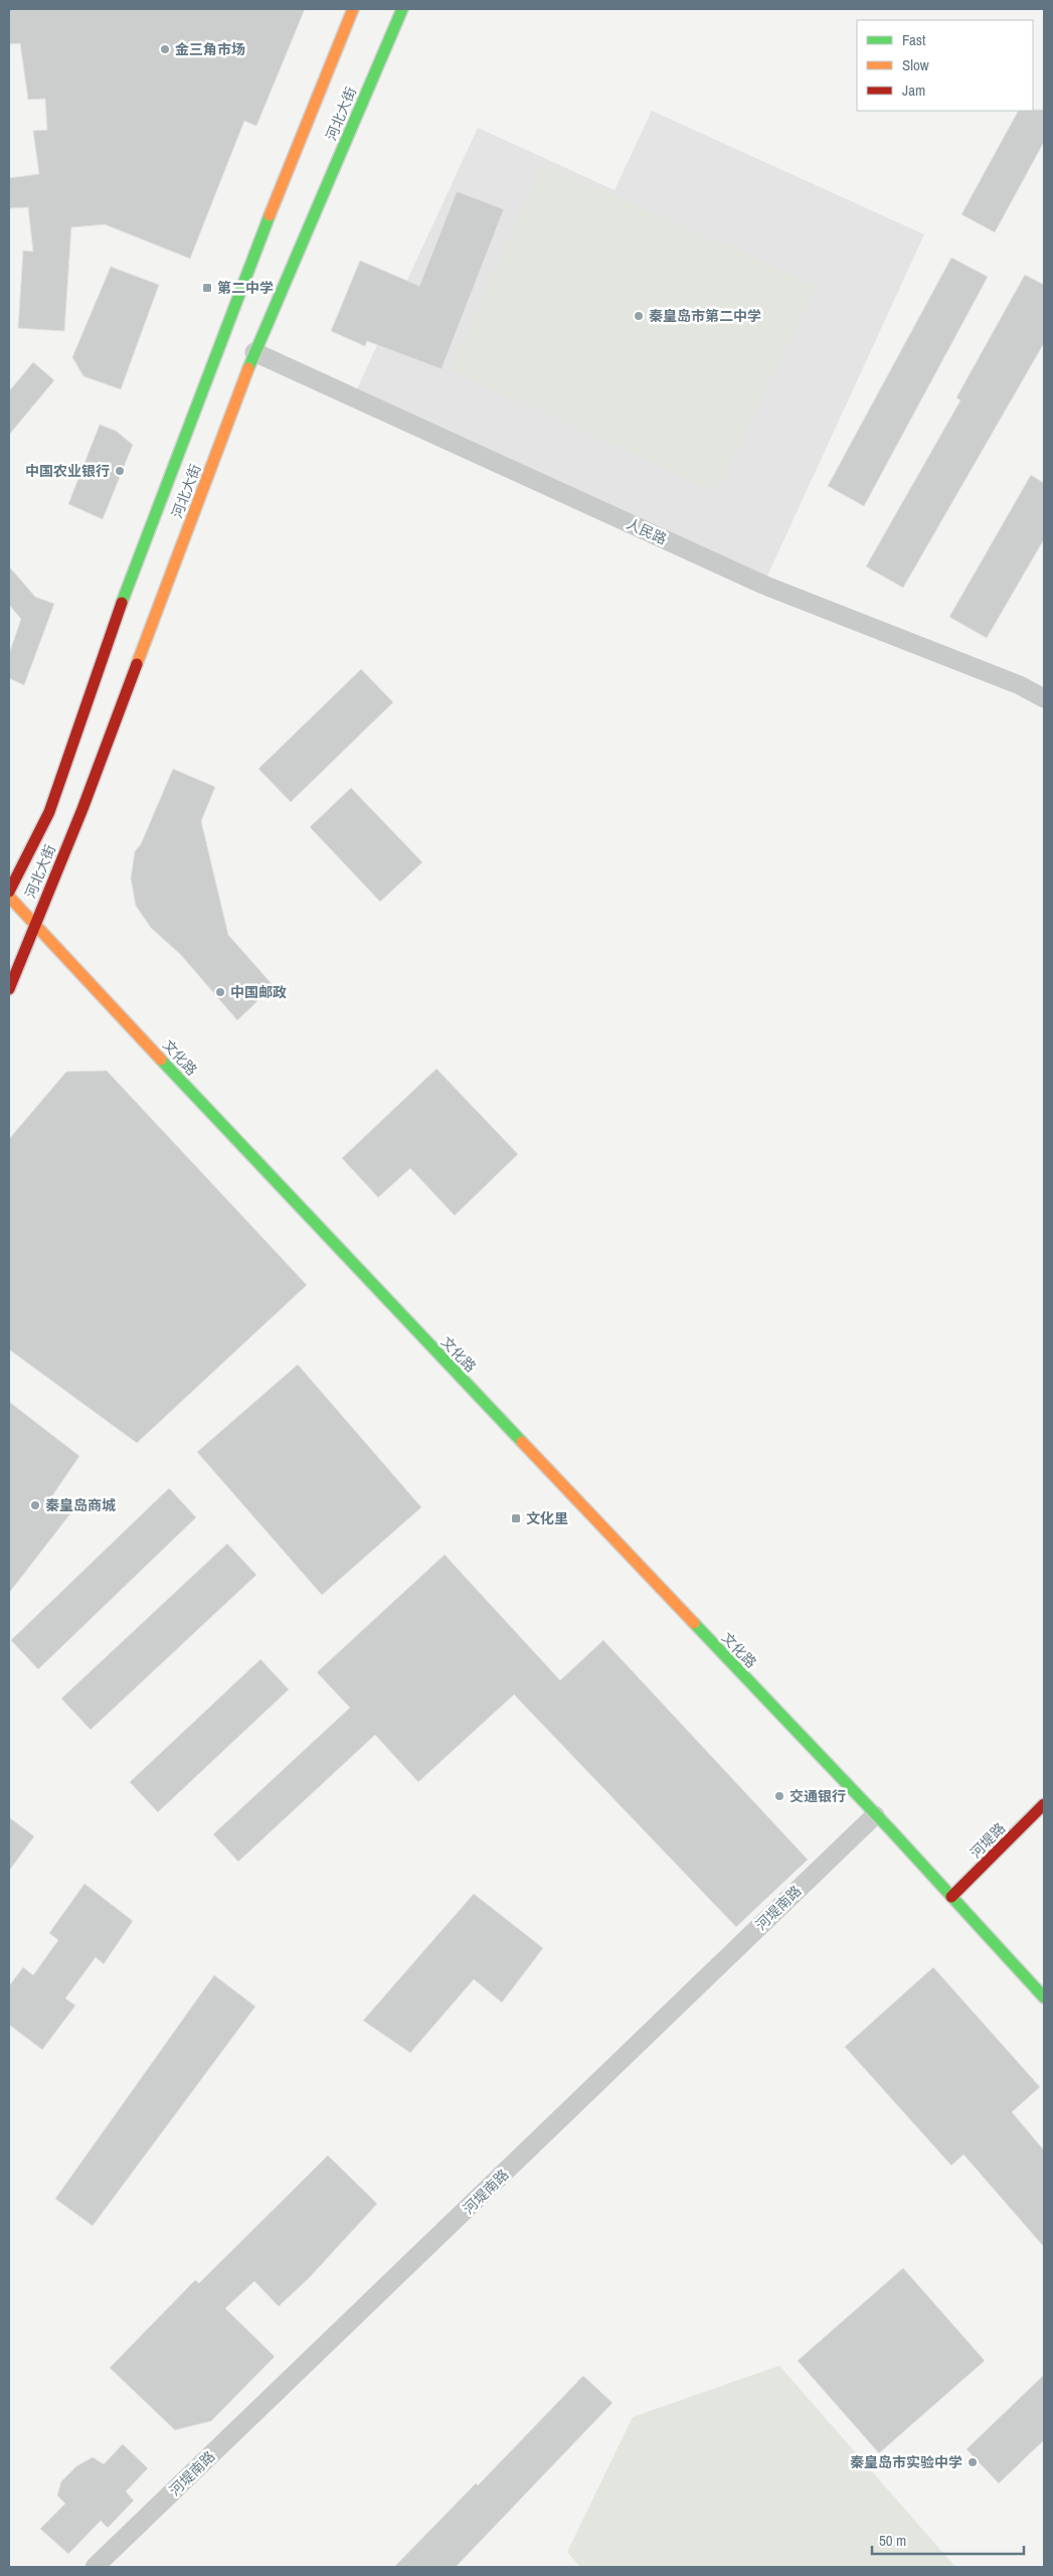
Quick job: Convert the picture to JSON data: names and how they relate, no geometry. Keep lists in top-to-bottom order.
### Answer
{
  "streets": {
    "main road": ["河北大街", "文化路", "河堤路"],
    "street": ["人民路", "河堤南路"]
  },
  "crossings": [
    ["河北大街", "人民路"],
    ["河北大街", "文化路"],
    ["文化路", "河堤路"],
    ["文化路", "河堤南路"]
  ],
  "places": {
    "other": [
      "金三角市场",
      "秦皇岛市第二中学",
      "中国农业银行",
      "中国邮政",
      "秦皇岛商城",
      "交通银行",
      "秦皇岛市实验中学"
    ],
    "transit": ["第二中学", "文化里"]
  },
  "legend": ["Fast", "Slow", "Jam"],
  "scale_bar": "50 m"
}
